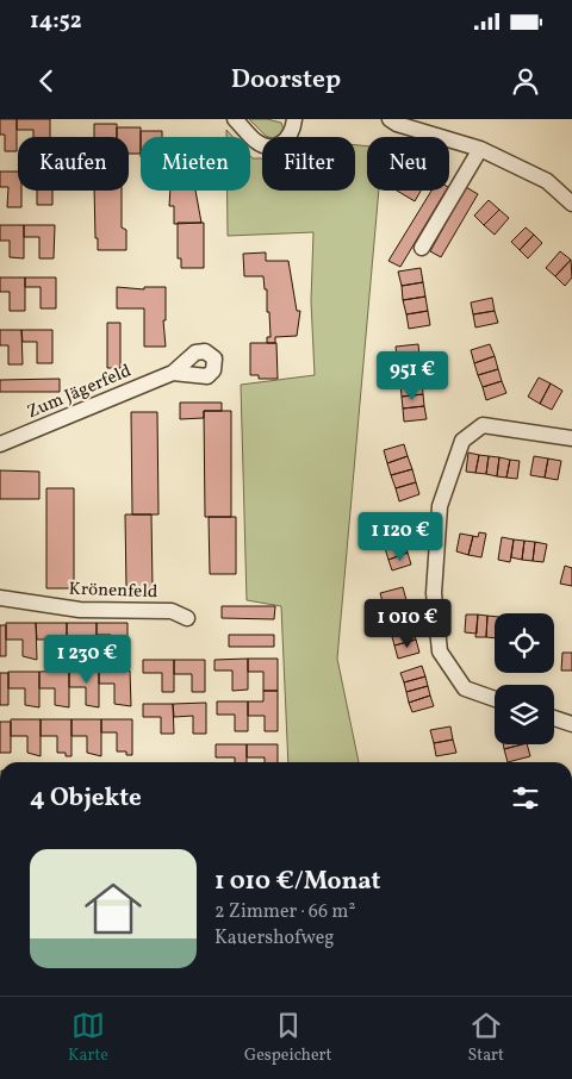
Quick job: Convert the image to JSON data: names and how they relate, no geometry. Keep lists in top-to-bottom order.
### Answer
{
  "streets": {
    "street": ["Zum Jägerfeld", "Krönenfeld"]
  },
  "page": {
    "status": "14:52",
    "header": "Doorstep",
    "chip": [
      "Kaufen",
      "Mieten",
      "Filter",
      "Neu"
    ],
    "price": [
      "951 €",
      "1 120 €",
      "1 010 €",
      "1 230 €"
    ],
    "heading": "4 Objekte",
    "list": [
      {
        "name": "1 010 €/Monat",
        "note": "2 Zimmer · 66 m² · Kauershofweg"
      }
    ],
    "tabs": ["Karte", "Gespeichert", "Start"]
  }
}
